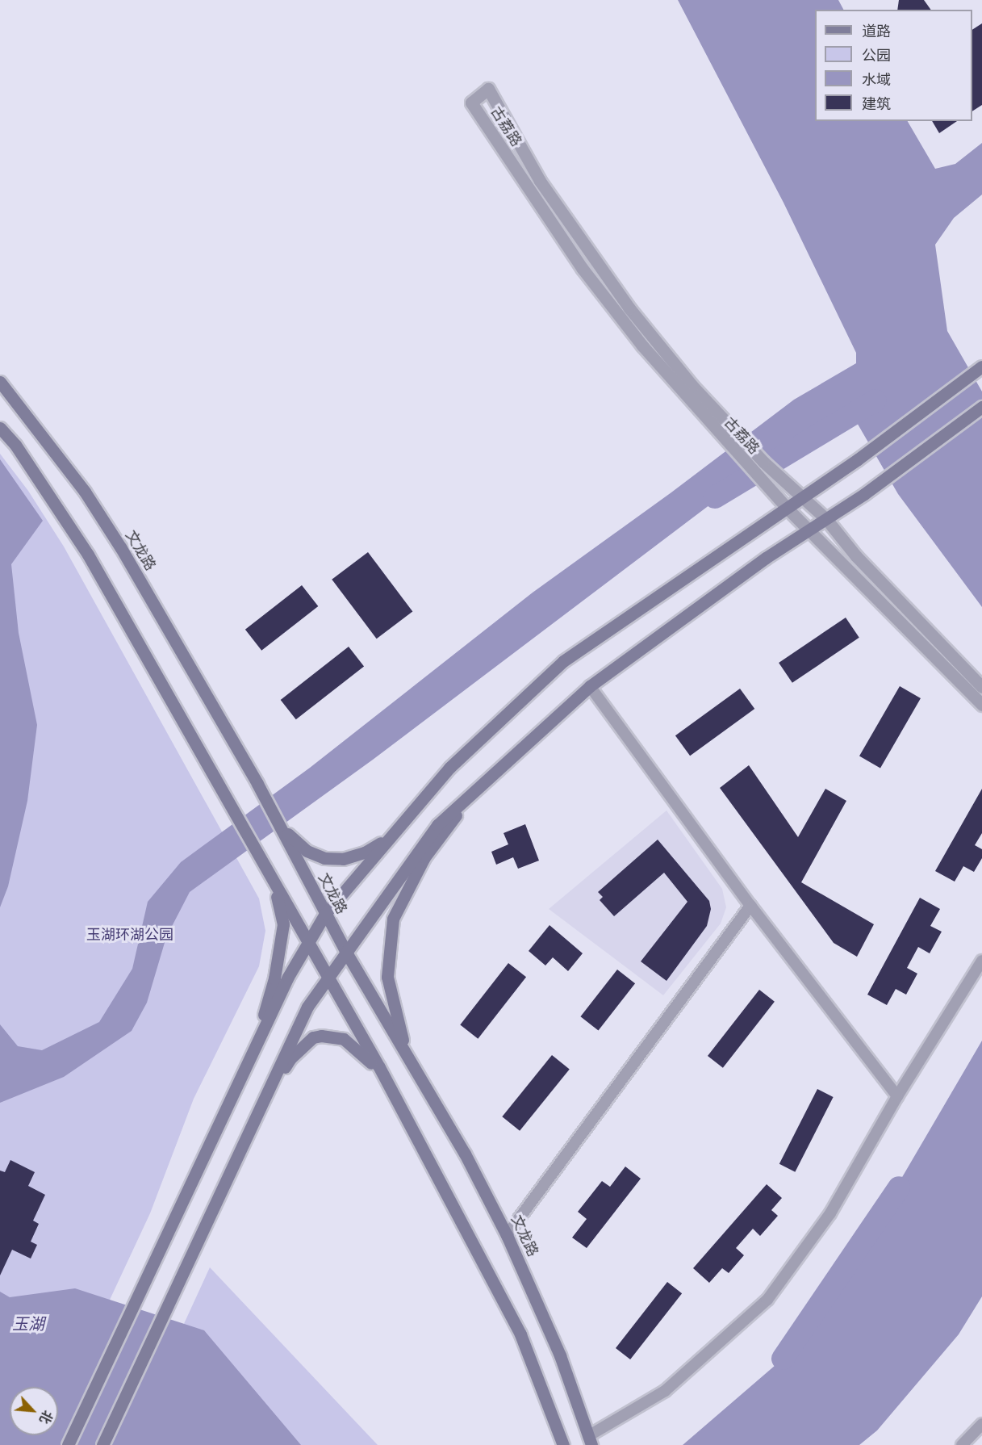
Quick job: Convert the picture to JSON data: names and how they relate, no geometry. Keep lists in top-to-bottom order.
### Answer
{
  "streets": {
    "main road": ["文龙路"],
    "street": ["古荔路"]
  },
  "water": ["玉湖"],
  "parks": ["玉湖环湖公园"],
  "legend": [
    "道路",
    "公园",
    "水域",
    "建筑"
  ],
  "north": "bottom right"
}
